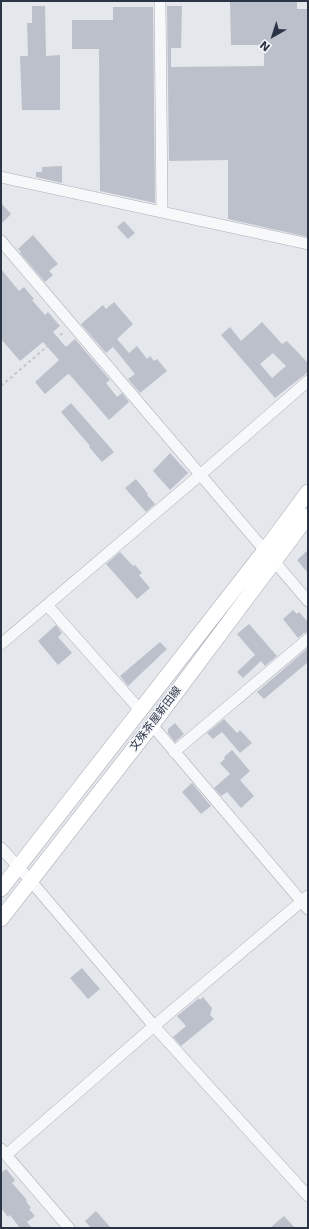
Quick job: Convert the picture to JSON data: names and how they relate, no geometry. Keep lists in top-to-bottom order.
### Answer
{
  "streets": {
    "main road": ["文殊茶屋新田線"]
  },
  "north": "bottom left"
}
